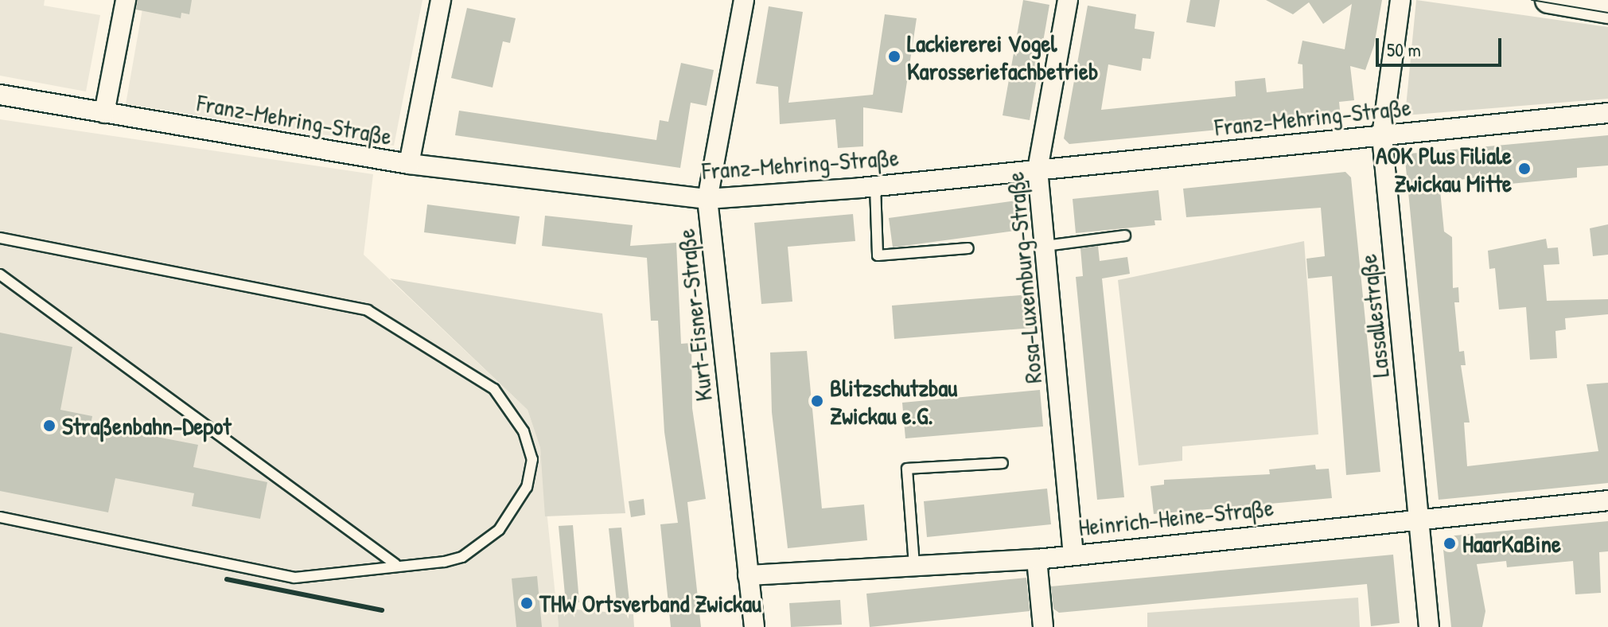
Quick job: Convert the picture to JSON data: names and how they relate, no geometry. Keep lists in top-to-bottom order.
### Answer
{
  "streets": {
    "street": [
      "Franz-Mehring-Straße",
      "Rosa-Luxemburg-Straße",
      "Kurt-Eisner-Straße",
      "Lassallestraße",
      "Heinrich-Heine-Straße"
    ]
  },
  "crossings": [
    ["Franz-Mehring-Straße", "Rosa-Luxemburg-Straße"],
    ["Franz-Mehring-Straße", "Kurt-Eisner-Straße"],
    ["Franz-Mehring-Straße", "Lassallestraße"],
    ["Rosa-Luxemburg-Straße", "Heinrich-Heine-Straße"],
    ["Kurt-Eisner-Straße", "Heinrich-Heine-Straße"],
    ["Lassallestraße", "Heinrich-Heine-Straße"]
  ],
  "places": [
    "Lackiererei Vogel Karosseriefachbetrieb",
    "AOK Plus Filiale Zwickau Mitte",
    "Blitzschutzbau Zwickau e.G.",
    "Straßenbahn-Depot",
    "HaarKaBine",
    "THW Ortsverband Zwickau"
  ],
  "scale_bar": "50 m"
}
